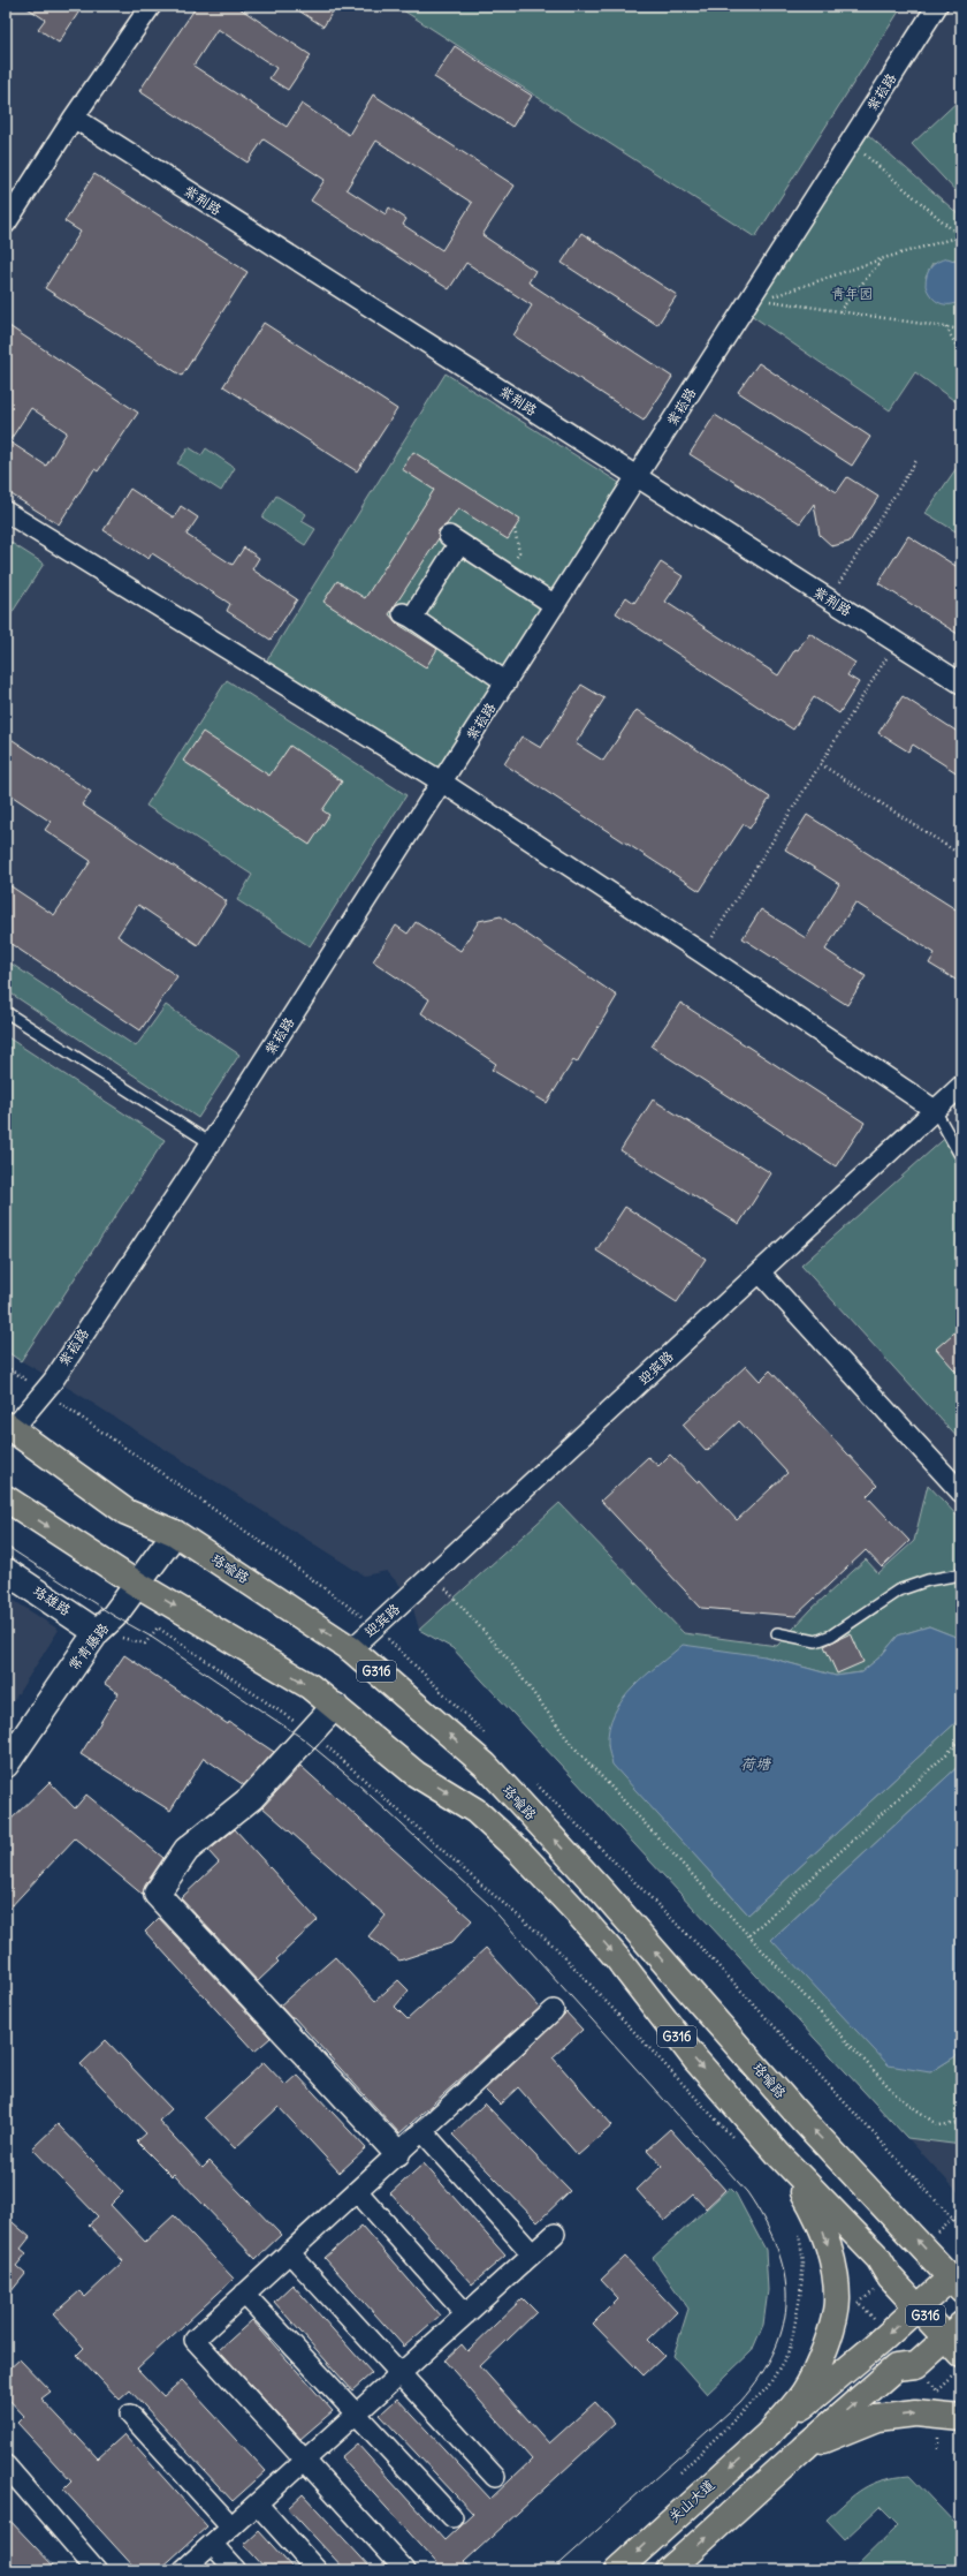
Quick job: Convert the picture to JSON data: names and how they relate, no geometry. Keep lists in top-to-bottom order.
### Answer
{
  "streets": {
    "main road": ["珞喻路", "G316", "关山大道"],
    "street": [
      "紫菘路",
      "紫荆路",
      "迎宾路",
      "珞雄路",
      "常青藤路"
    ]
  },
  "crossings": [
    ["紫菘路", "紫荆路"],
    ["紫菘路", "珞喻路"],
    ["迎宾路", "珞喻路"],
    ["珞喻路", "常青藤路"],
    ["珞雄路", "常青藤路"],
    ["常青藤路", "G316"]
  ],
  "water": ["荷塘"],
  "parks": ["青年园"]
}
